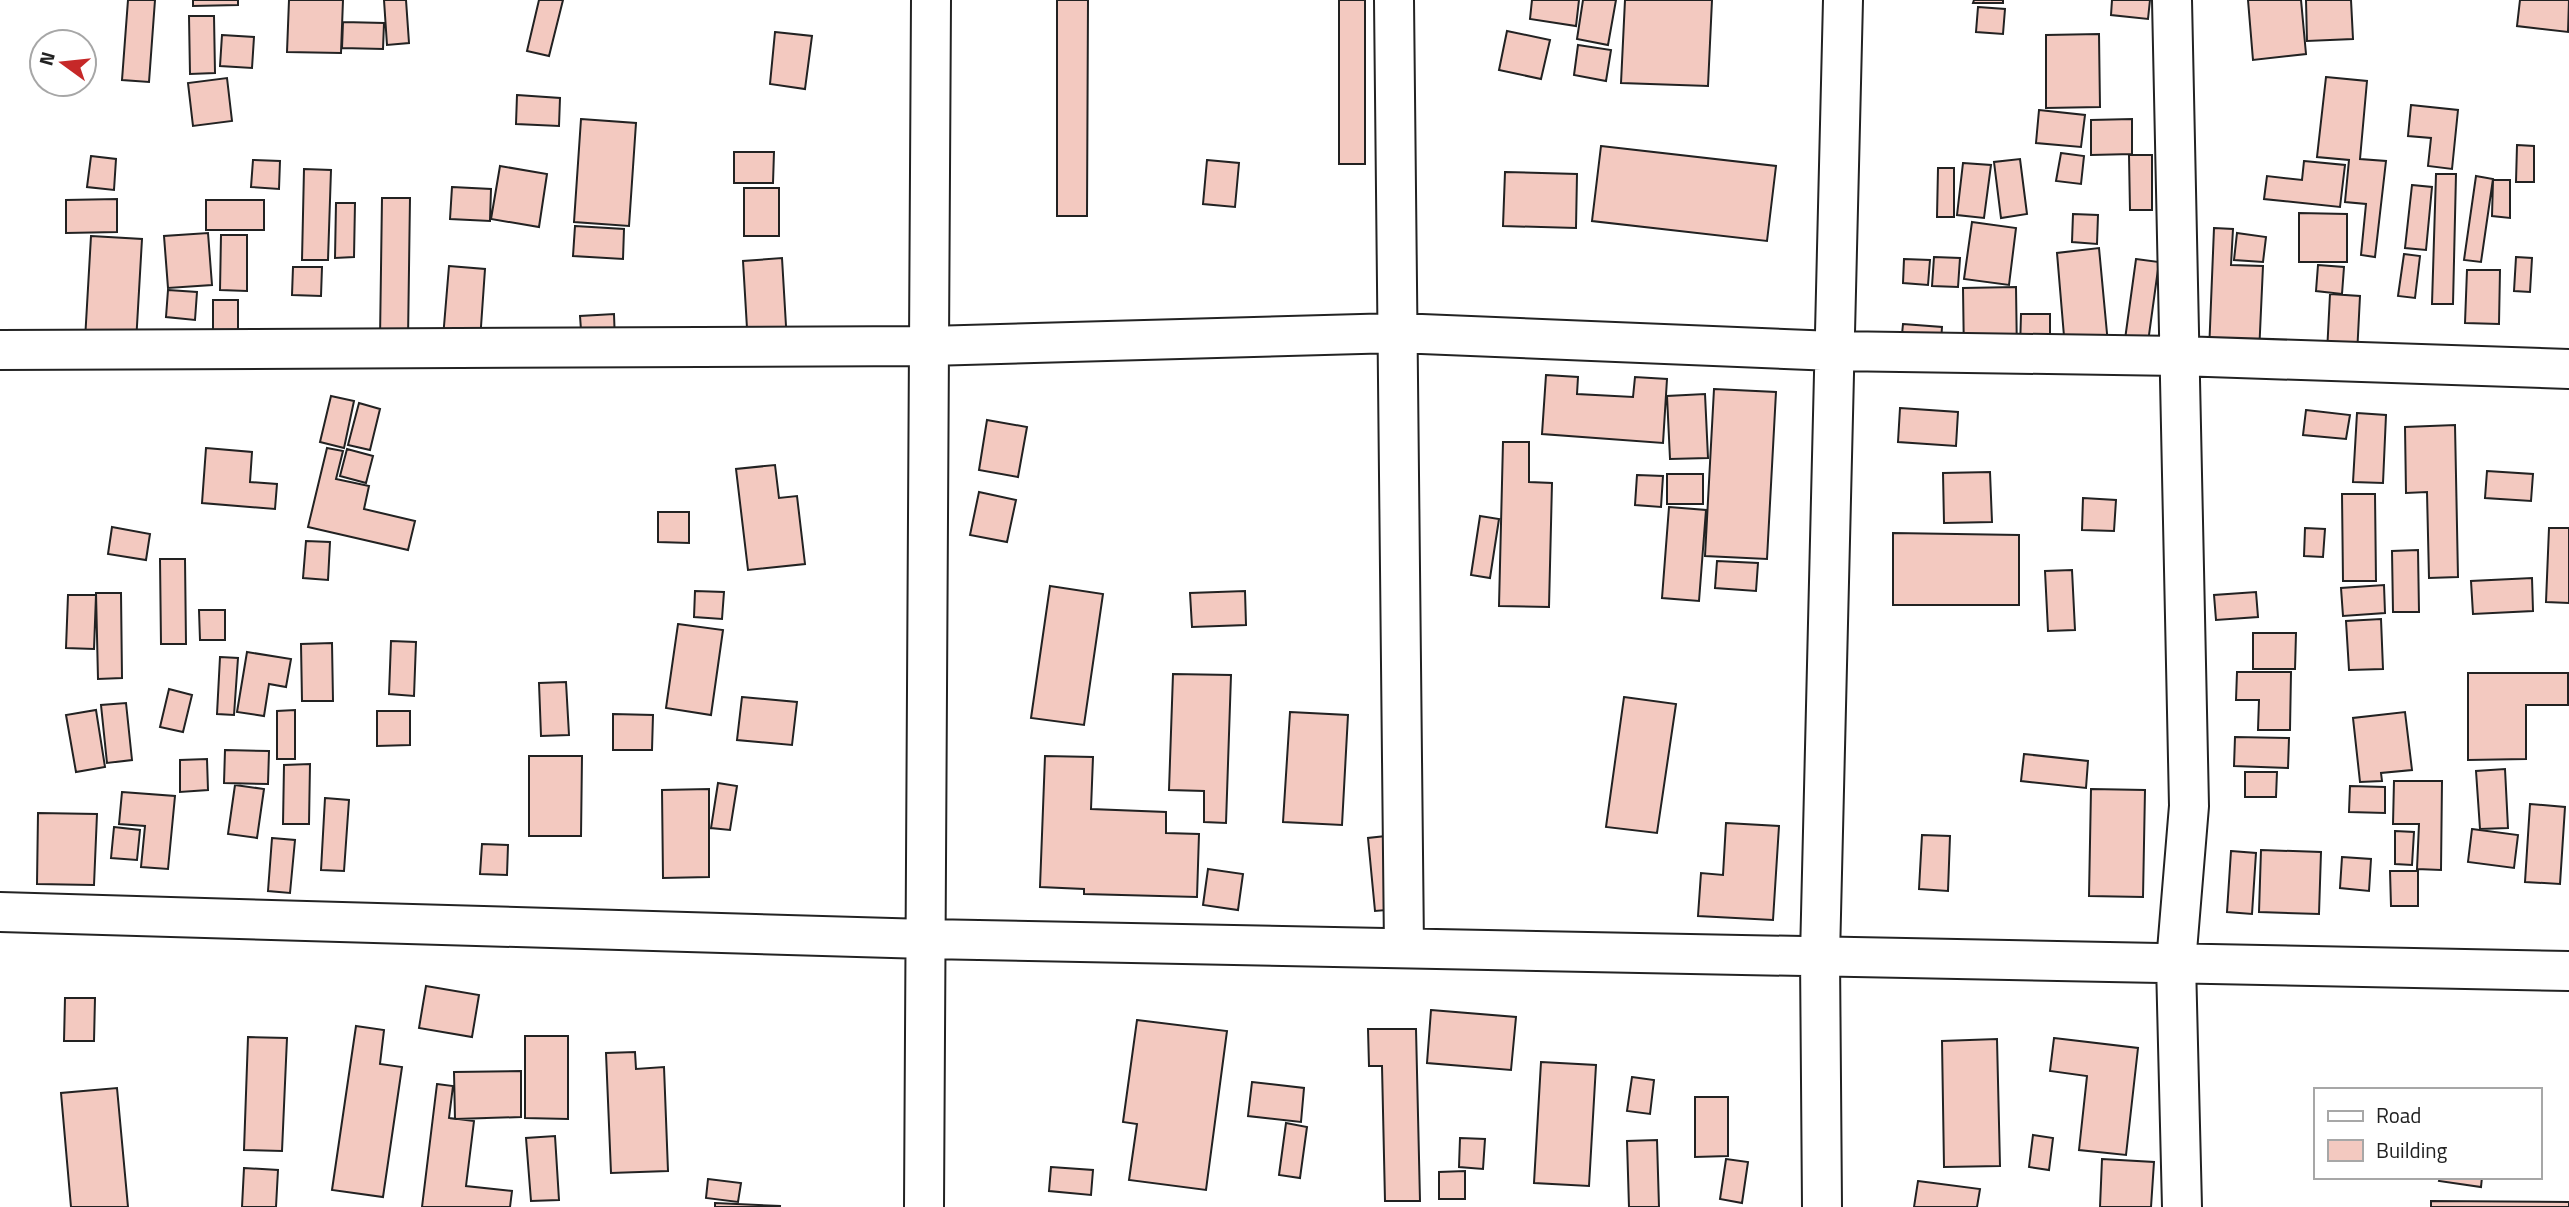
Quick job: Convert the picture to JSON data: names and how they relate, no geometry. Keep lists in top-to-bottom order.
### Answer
{
  "legend": ["Road", "Building"],
  "north": "left"
}
